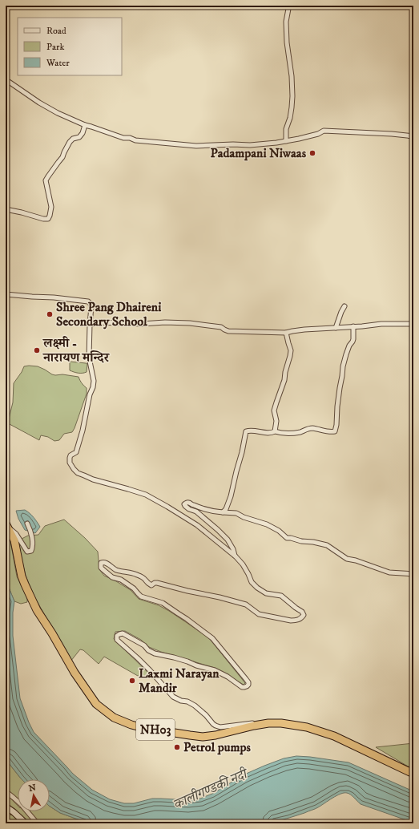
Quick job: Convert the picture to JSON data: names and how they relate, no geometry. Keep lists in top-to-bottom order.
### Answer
{
  "streets": {
    "highway": ["NH03"]
  },
  "water": ["कालीगण्डकी नदी"],
  "places": [
    "Padampani Niwaas",
    "Shree Pang Dhaireni Secondary School",
    "लक्ष्मी - नारायण मन्दिर",
    "Laxmi Narayan Mandir",
    "Petrol pumps"
  ],
  "legend": ["Road", "Park", "Water"],
  "north": "top"
}
